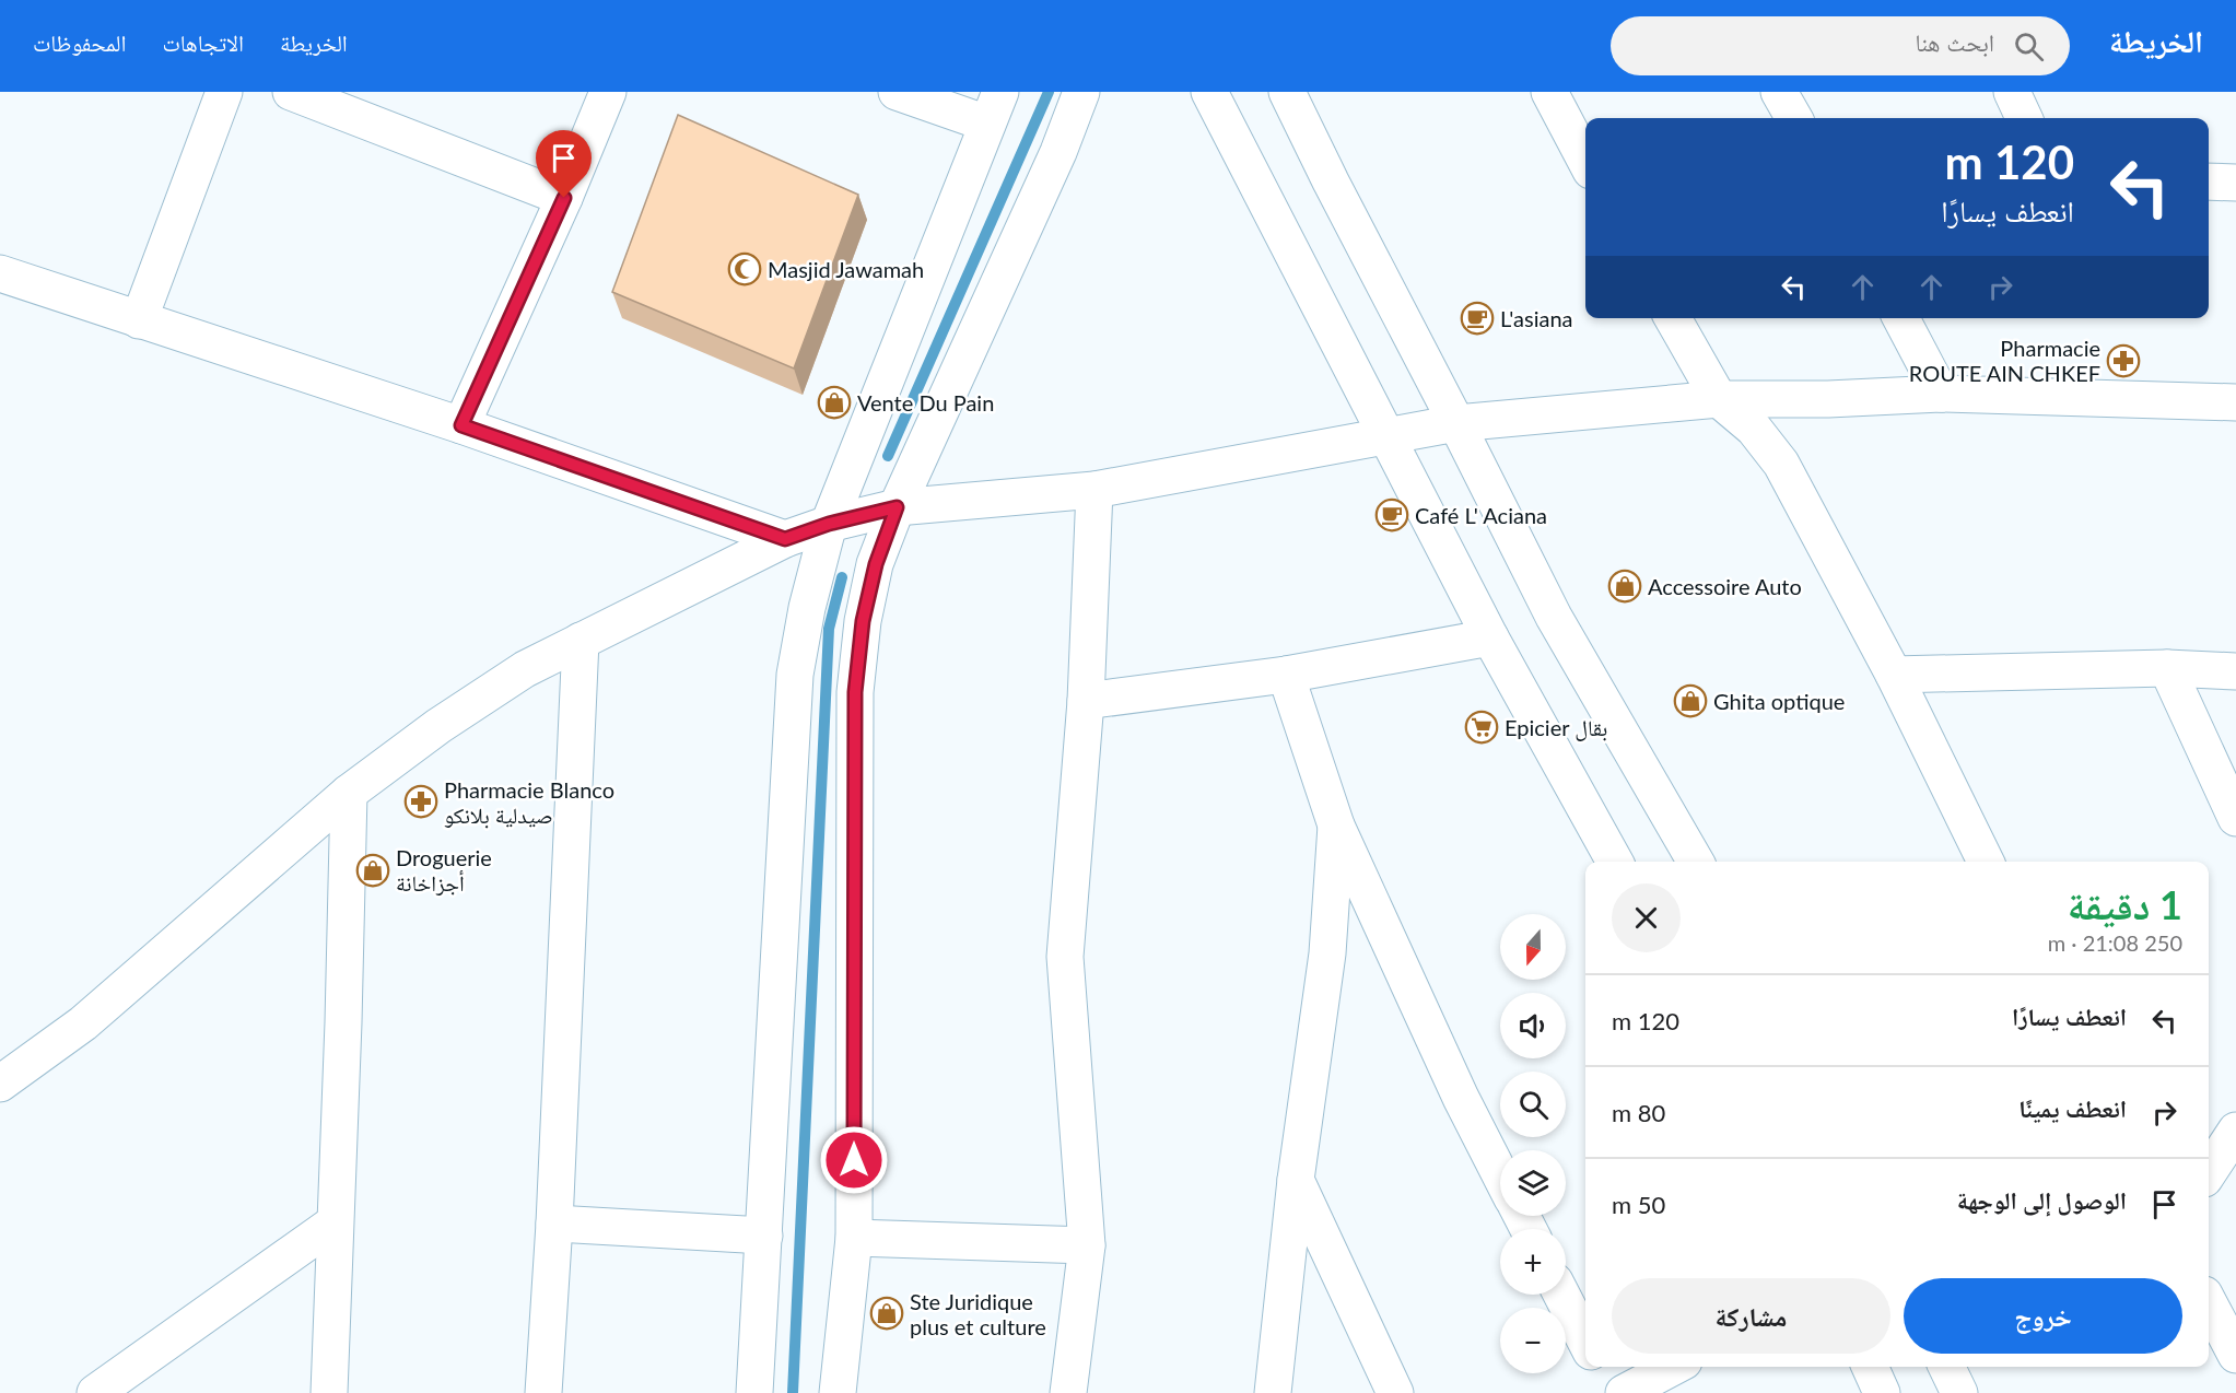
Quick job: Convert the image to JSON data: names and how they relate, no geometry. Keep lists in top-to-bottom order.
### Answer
{
  "places": {
    "mosque": ["Masjid Jawamah"],
    "cafe": ["L'asiana", "Café L' Aciana"],
    "pharmacy": ["Pharmacie ROUTE AIN CHKEF", "Pharmacie Blanco صيدلية بلانكو"],
    "shop": [
      "Vente Du Pain",
      "Accessoire Auto",
      "Ghita optique",
      "Droguerie أجزاخانة",
      "Ste Juridique plus et culture"
    ],
    "supermarket": ["Epicier بقال"]
  },
  "north": "bottom",
  "page": {
    "header": "الخريطة",
    "search": "ابحث هنا",
    "nav": ["الخريطة", "الاتجاهات", "المحفوظات"],
    "turn": ["120 m", "انعطف يسارًا"],
    "heading": ["1 دقيقة", "250 m · 21:08"],
    "map_buttons": ["+", "−"],
    "list": [
      {
        "name": "انعطف يسارًا",
        "value": "120 m"
      },
      {
        "name": "انعطف يمينًا",
        "value": "80 m"
      },
      {
        "name": "الوصول إلى الوجهة",
        "value": "50 m"
      }
    ],
    "buttons": ["خروج", "مشاركة"]
  }
}
